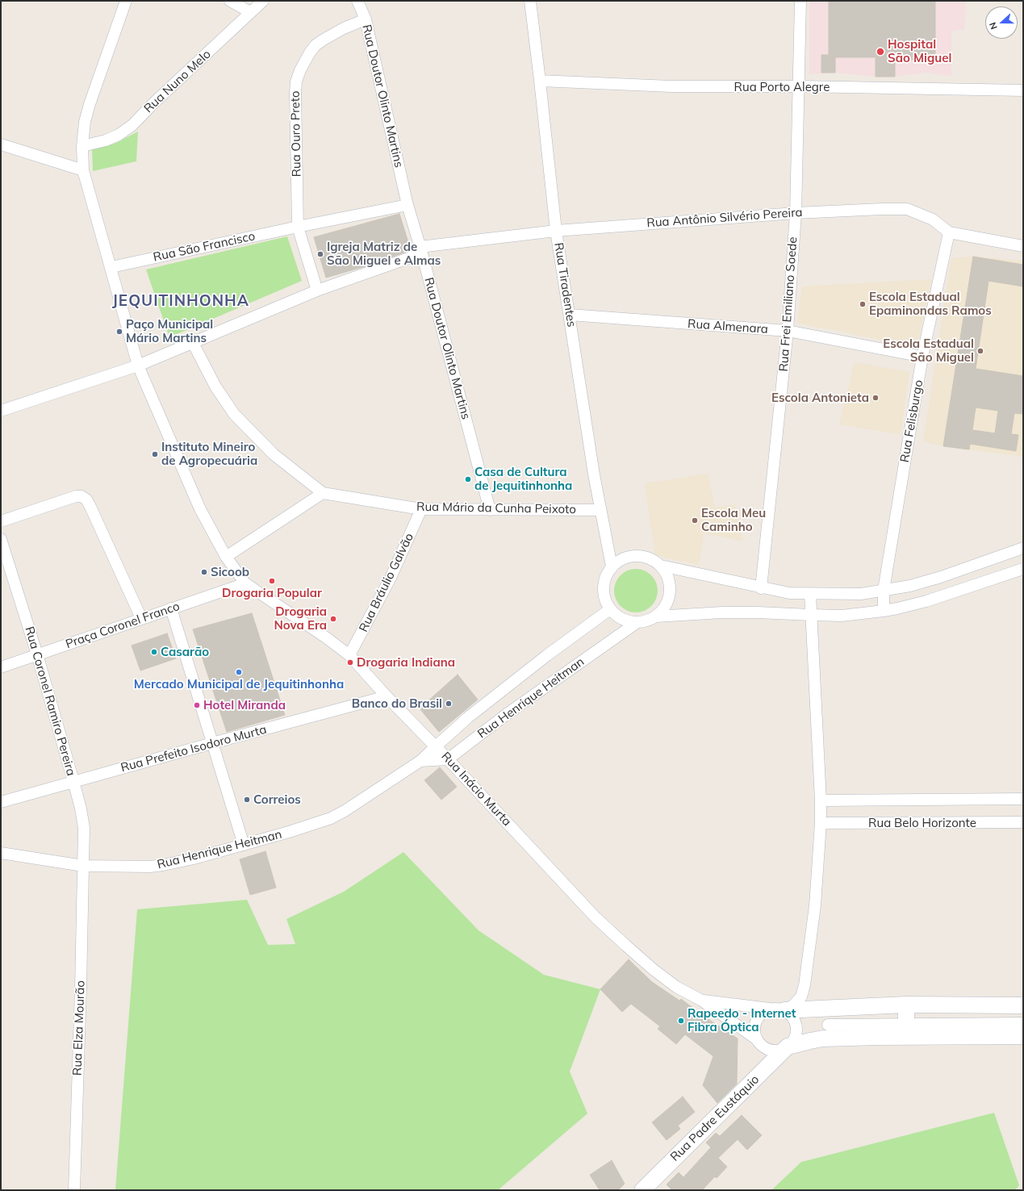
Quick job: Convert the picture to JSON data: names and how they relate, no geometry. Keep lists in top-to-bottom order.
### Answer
{
  "streets": {
    "street": [
      "Rua Nuno Melo",
      "Rua Porto Alegre",
      "Rua Doutor Olinto Martins",
      "Rua Ouro Preto",
      "Rua Antônio Silvério Pereira",
      "Rua São Francisco",
      "Rua Tiradentes",
      "Rua Frei Emiliano Soede",
      "Rua Almenara",
      "Rua Felisburgo",
      "Rua Mário da Cunha Peixoto",
      "Rua Bráulio Galvão",
      "Praça Coronel Franco",
      "Rua Henrique Heitman",
      "Rua Coronel Ramiro Pereira",
      "Rua Prefeito Isodoro Murta",
      "Rua Inácio Murta",
      "Rua Belo Horizonte",
      "Rua Elza Mourão",
      "Rua Padre Eustáquio"
    ]
  },
  "crossings": [
    ["Rua Porto Alegre", "Rua Tiradentes"],
    ["Rua Porto Alegre", "Rua Frei Emiliano Soede"],
    ["Rua Doutor Olinto Martins", "Rua Ouro Preto"],
    ["Rua Doutor Olinto Martins", "Rua Antônio Silvério Pereira"],
    ["Rua Doutor Olinto Martins", "Rua São Francisco"],
    ["Rua Doutor Olinto Martins", "Rua Mário da Cunha Peixoto"],
    ["Rua Ouro Preto", "Rua Antônio Silvério Pereira"],
    ["Rua Ouro Preto", "Rua São Francisco"],
    ["Rua Antônio Silvério Pereira", "Rua Tiradentes"],
    ["Rua Antônio Silvério Pereira", "Rua Frei Emiliano Soede"],
    ["Rua Antônio Silvério Pereira", "Rua Felisburgo"],
    ["Rua Antônio Silvério Pereira", "Rua Mário da Cunha Peixoto"],
    ["Rua Tiradentes", "Rua Almenara"],
    ["Rua Tiradentes", "Rua Mário da Cunha Peixoto"],
    ["Rua Tiradentes", "Rua Henrique Heitman"],
    ["Rua Frei Emiliano Soede", "Rua Almenara"],
    ["Rua Almenara", "Rua Felisburgo"],
    ["Rua Mário da Cunha Peixoto", "Rua Bráulio Galvão"],
    ["Rua Bráulio Galvão", "Rua Inácio Murta"],
    ["Praça Coronel Franco", "Rua Coronel Ramiro Pereira"],
    ["Praça Coronel Franco", "Rua Inácio Murta"],
    ["Rua Henrique Heitman", "Rua Coronel Ramiro Pereira"],
    ["Rua Henrique Heitman", "Rua Inácio Murta"],
    ["Rua Henrique Heitman", "Rua Elza Mourão"],
    ["Rua Coronel Ramiro Pereira", "Rua Prefeito Isodoro Murta"],
    ["Rua Coronel Ramiro Pereira", "Rua Elza Mourão"],
    ["Rua Prefeito Isodoro Murta", "Rua Inácio Murta"]
  ],
  "districts": ["JEQUITINHONHA"],
  "places": [
    "Hospital São Miguel",
    "Igreja Matriz de São Miguel e Almas",
    "Escola Estadual Epaminondas Ramos",
    "Paço Municipal Mário Martins",
    "Escola Estadual São Miguel",
    "Escola Antonieta",
    "Instituto Mineiro de Agropecuária",
    "Casa de Cultura de Jequitinhonha",
    "Escola Meu Caminho",
    "Sicoob",
    "Drogaria Popular",
    "Drogaria Nova Era",
    "Casarão",
    "Drogaria Indiana",
    "Mercado Municipal de Jequitinhonha",
    "Banco do Brasil",
    "Hotel Miranda",
    "Correios",
    "Rapeedo - Internet Fibra Óptica"
  ],
  "north": "left"
}
